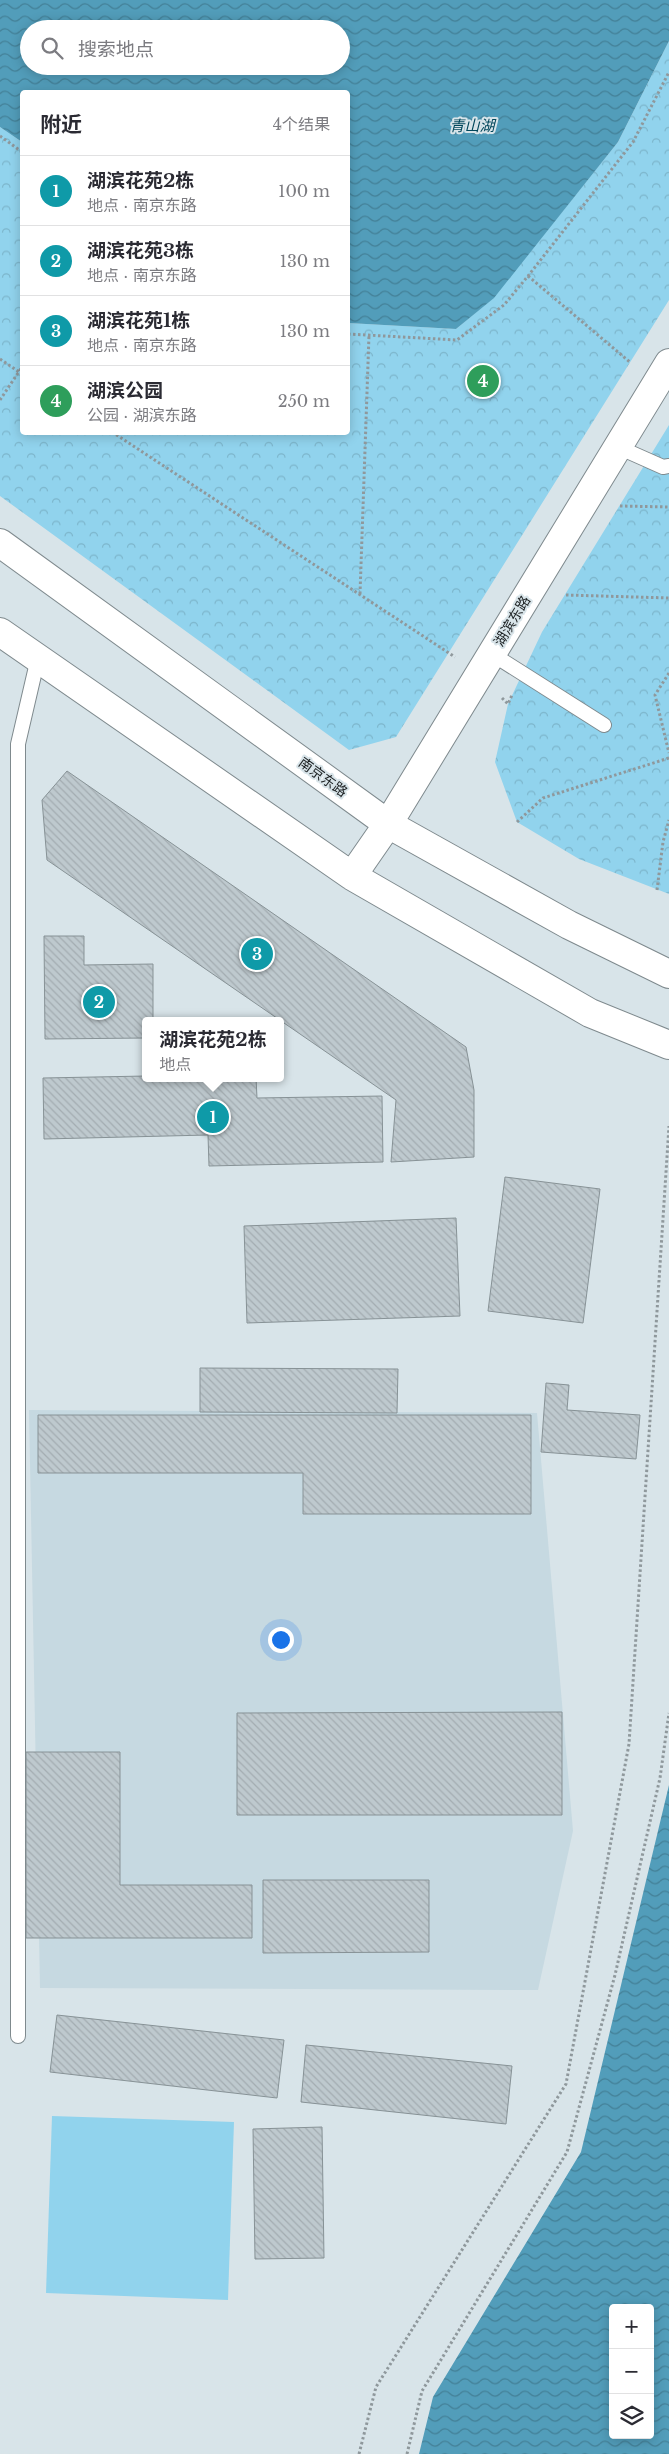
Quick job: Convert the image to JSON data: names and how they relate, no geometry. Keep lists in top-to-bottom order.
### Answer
{
  "streets": {
    "main road": ["湖滨东路", "南京东路"]
  },
  "crossings": [
    ["湖滨东路", "南京东路"]
  ],
  "water": ["青山湖"],
  "page": {
    "search": "搜索地点",
    "heading": ["附近", "4个结果"],
    "list": [
      {
        "mark": "1",
        "name": "湖滨花苑2栋",
        "note": "地点 · 南京东路",
        "value": "100 m"
      },
      {
        "mark": "2",
        "name": "湖滨花苑3栋",
        "note": "地点 · 南京东路",
        "value": "130 m"
      },
      {
        "mark": "3",
        "name": "湖滨花苑1栋",
        "note": "地点 · 南京东路",
        "value": "130 m"
      },
      {
        "mark": "4",
        "name": "湖滨公园",
        "note": "公园 · 湖滨东路",
        "value": "250 m"
      }
    ],
    "pins": [
      "4",
      "3",
      "2",
      "1"
    ],
    "popup": ["湖滨花苑2栋", "地点"],
    "map_buttons": ["+", "−"]
  }
}
